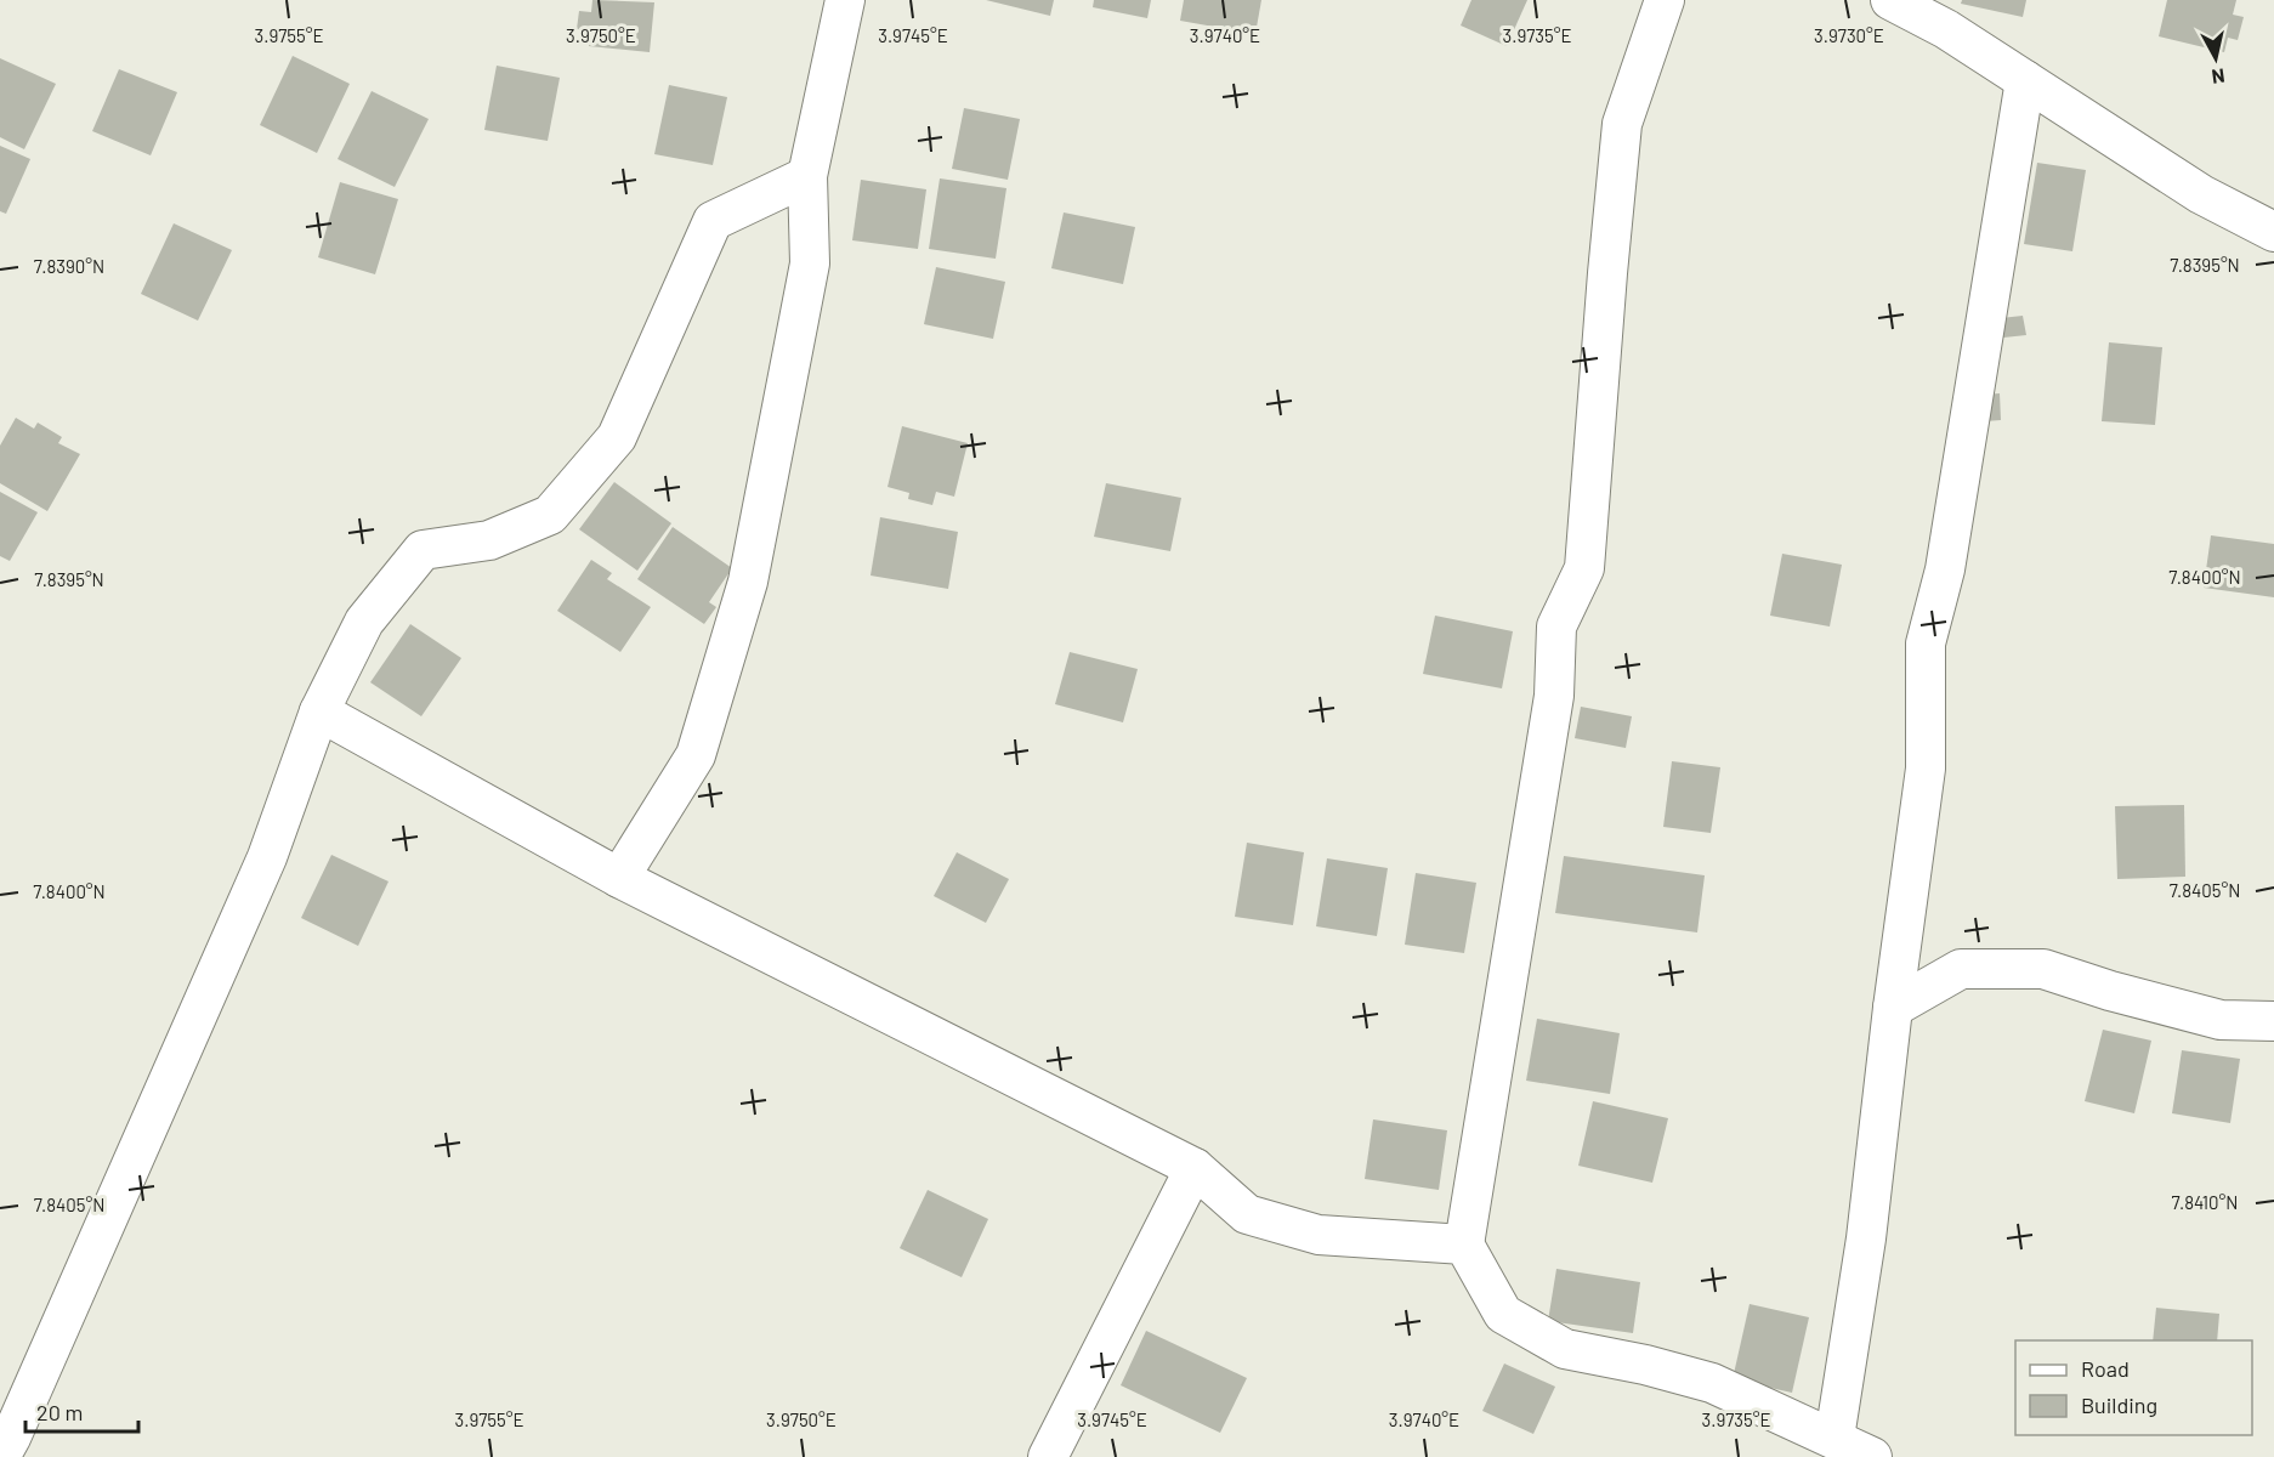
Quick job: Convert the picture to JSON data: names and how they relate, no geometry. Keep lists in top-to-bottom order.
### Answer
{
  "legend": ["Road", "Building"],
  "scale_bar": "20 m",
  "north": "bottom",
  "coordinates": [
    "3.9755°E",
    "3.9750°E",
    "3.9745°E",
    "3.9740°E",
    "3.9735°E",
    "3.9730°E",
    "7.8395°N",
    "7.8390°N",
    "7.8400°N",
    "7.8405°N",
    "7.8410°N"
  ]
}
